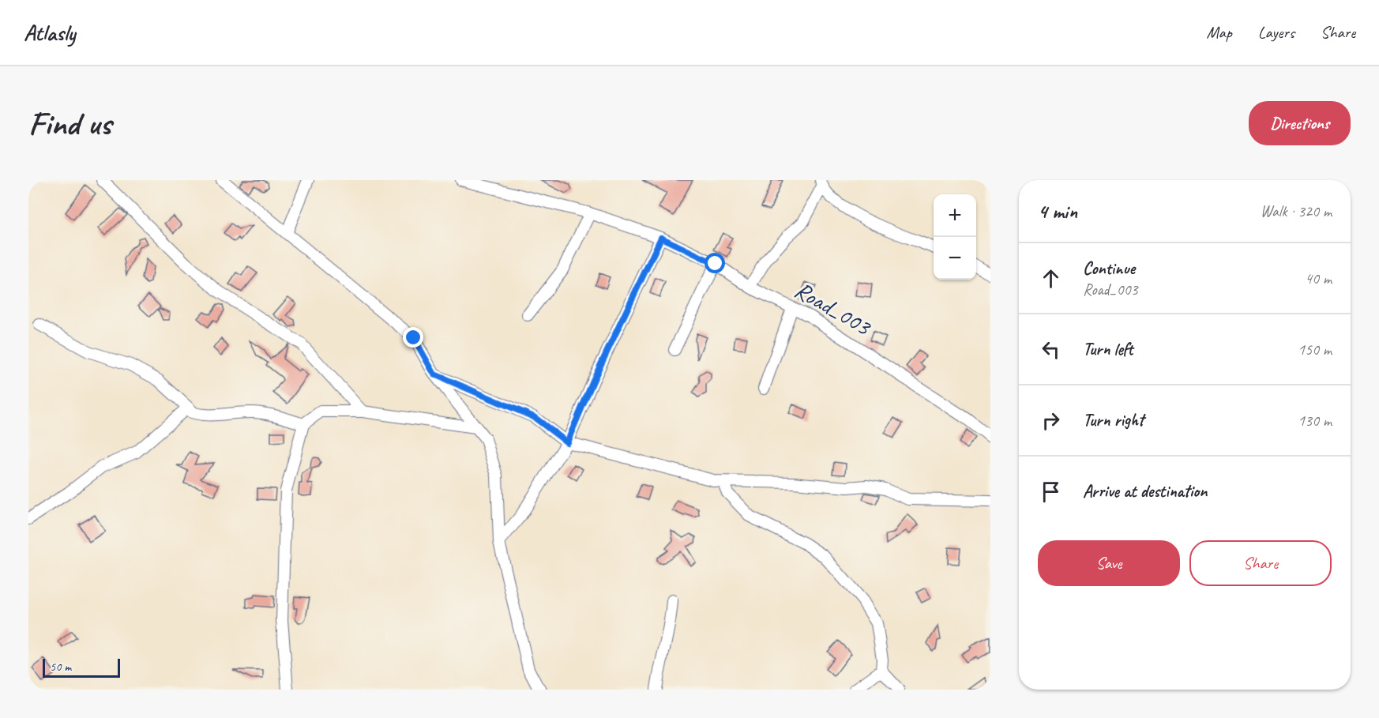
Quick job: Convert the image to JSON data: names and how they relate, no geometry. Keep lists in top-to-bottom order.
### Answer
{
  "streets": {
    "street": ["Road_003"]
  },
  "scale_bar": "50 m",
  "page": {
    "header": "Atlasly",
    "nav": ["Map", "Layers", "Share"],
    "buttons": [
      "Directions",
      ["Save", "Share"]
    ],
    "title": "Find us",
    "heading": ["4 min", "Walk · 320 m"],
    "map_buttons": ["+", "−"],
    "list": [
      ["Continue", "Road_003", "40 m"],
      ["Turn left", "150 m"],
      ["Turn right", "130 m"],
      "Arrive at destination"
    ],
    "scale": "50 m"
  }
}
